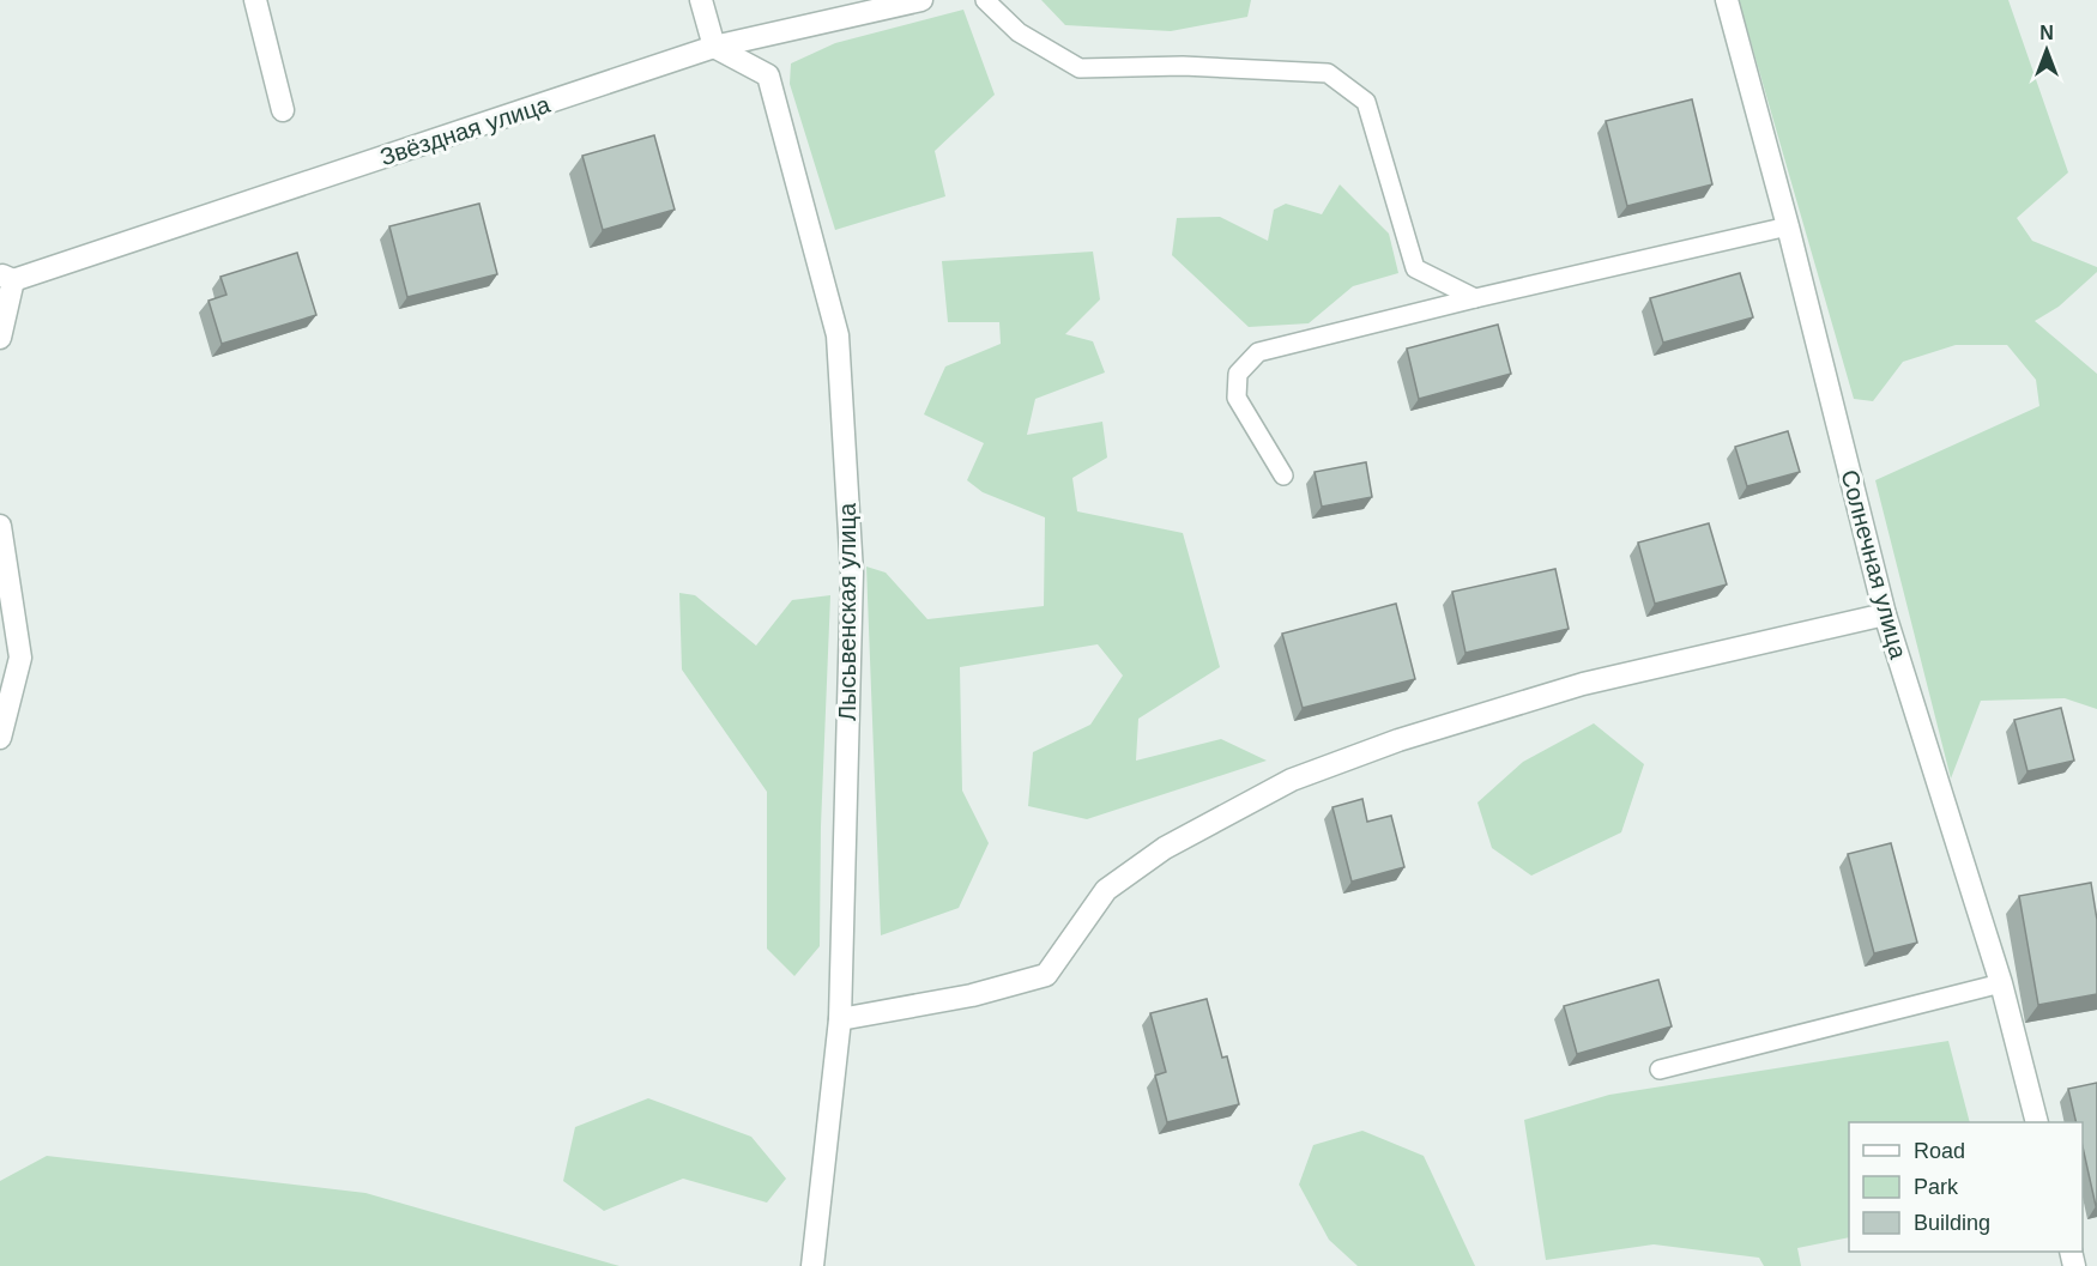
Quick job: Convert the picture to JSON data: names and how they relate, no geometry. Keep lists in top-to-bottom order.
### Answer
{
  "streets": {
    "street": ["Звёздная улица", "Солнечная улица", "Лысьвенская улица"]
  },
  "crossings": [
    ["Звёздная улица", "Лысьвенская улица"]
  ],
  "legend": ["Road", "Park", "Building"],
  "north": "top"
}
